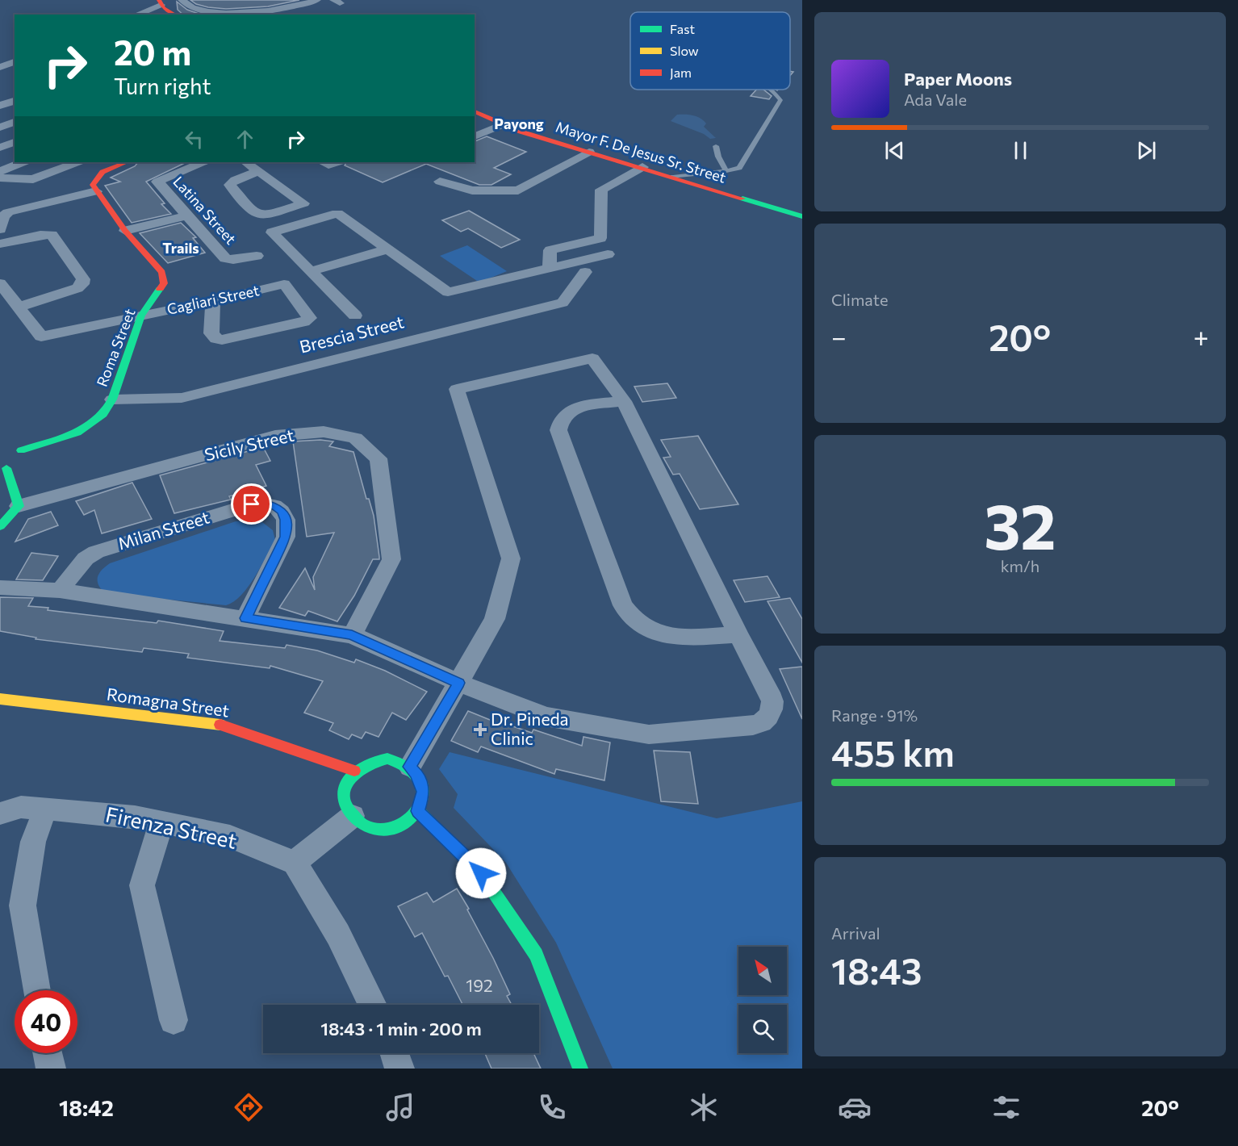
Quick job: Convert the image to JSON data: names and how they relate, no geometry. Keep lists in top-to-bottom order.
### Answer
{
  "streets": {
    "street": [
      "Mayor F. De Jesus Sr. Street",
      "Latina Street",
      "Cagliari Street",
      "Brescia Street",
      "Roma Street",
      "Sicily Street",
      "Milan Street",
      "Romagna Street",
      "Firenza Street"
    ]
  },
  "crossings": [
    ["Cagliari Street", "Roma Street"],
    ["Brescia Street", "Roma Street"]
  ],
  "districts": ["Payong", "Trails"],
  "places": {
    "health": ["Dr. Pineda Clinic"]
  },
  "house_numbers": ["192"],
  "legend": ["Fast", "Slow", "Jam"],
  "north": "top left",
  "page": {
    "turn": ["20 m", "Turn right"],
    "song": ["Paper Moons", "Ada Vale"],
    "tile": [
      "Climate",
      ["32", "km/h"],
      ["Range · 91%", "455 km"],
      ["Arrival", "18:43"]
    ],
    "heat": ["−", "20°", "+"],
    "limit": "40",
    "trip": "18:43 · 1 min · 200 m",
    "tabs": ["18:42", "20°"]
  }
}
